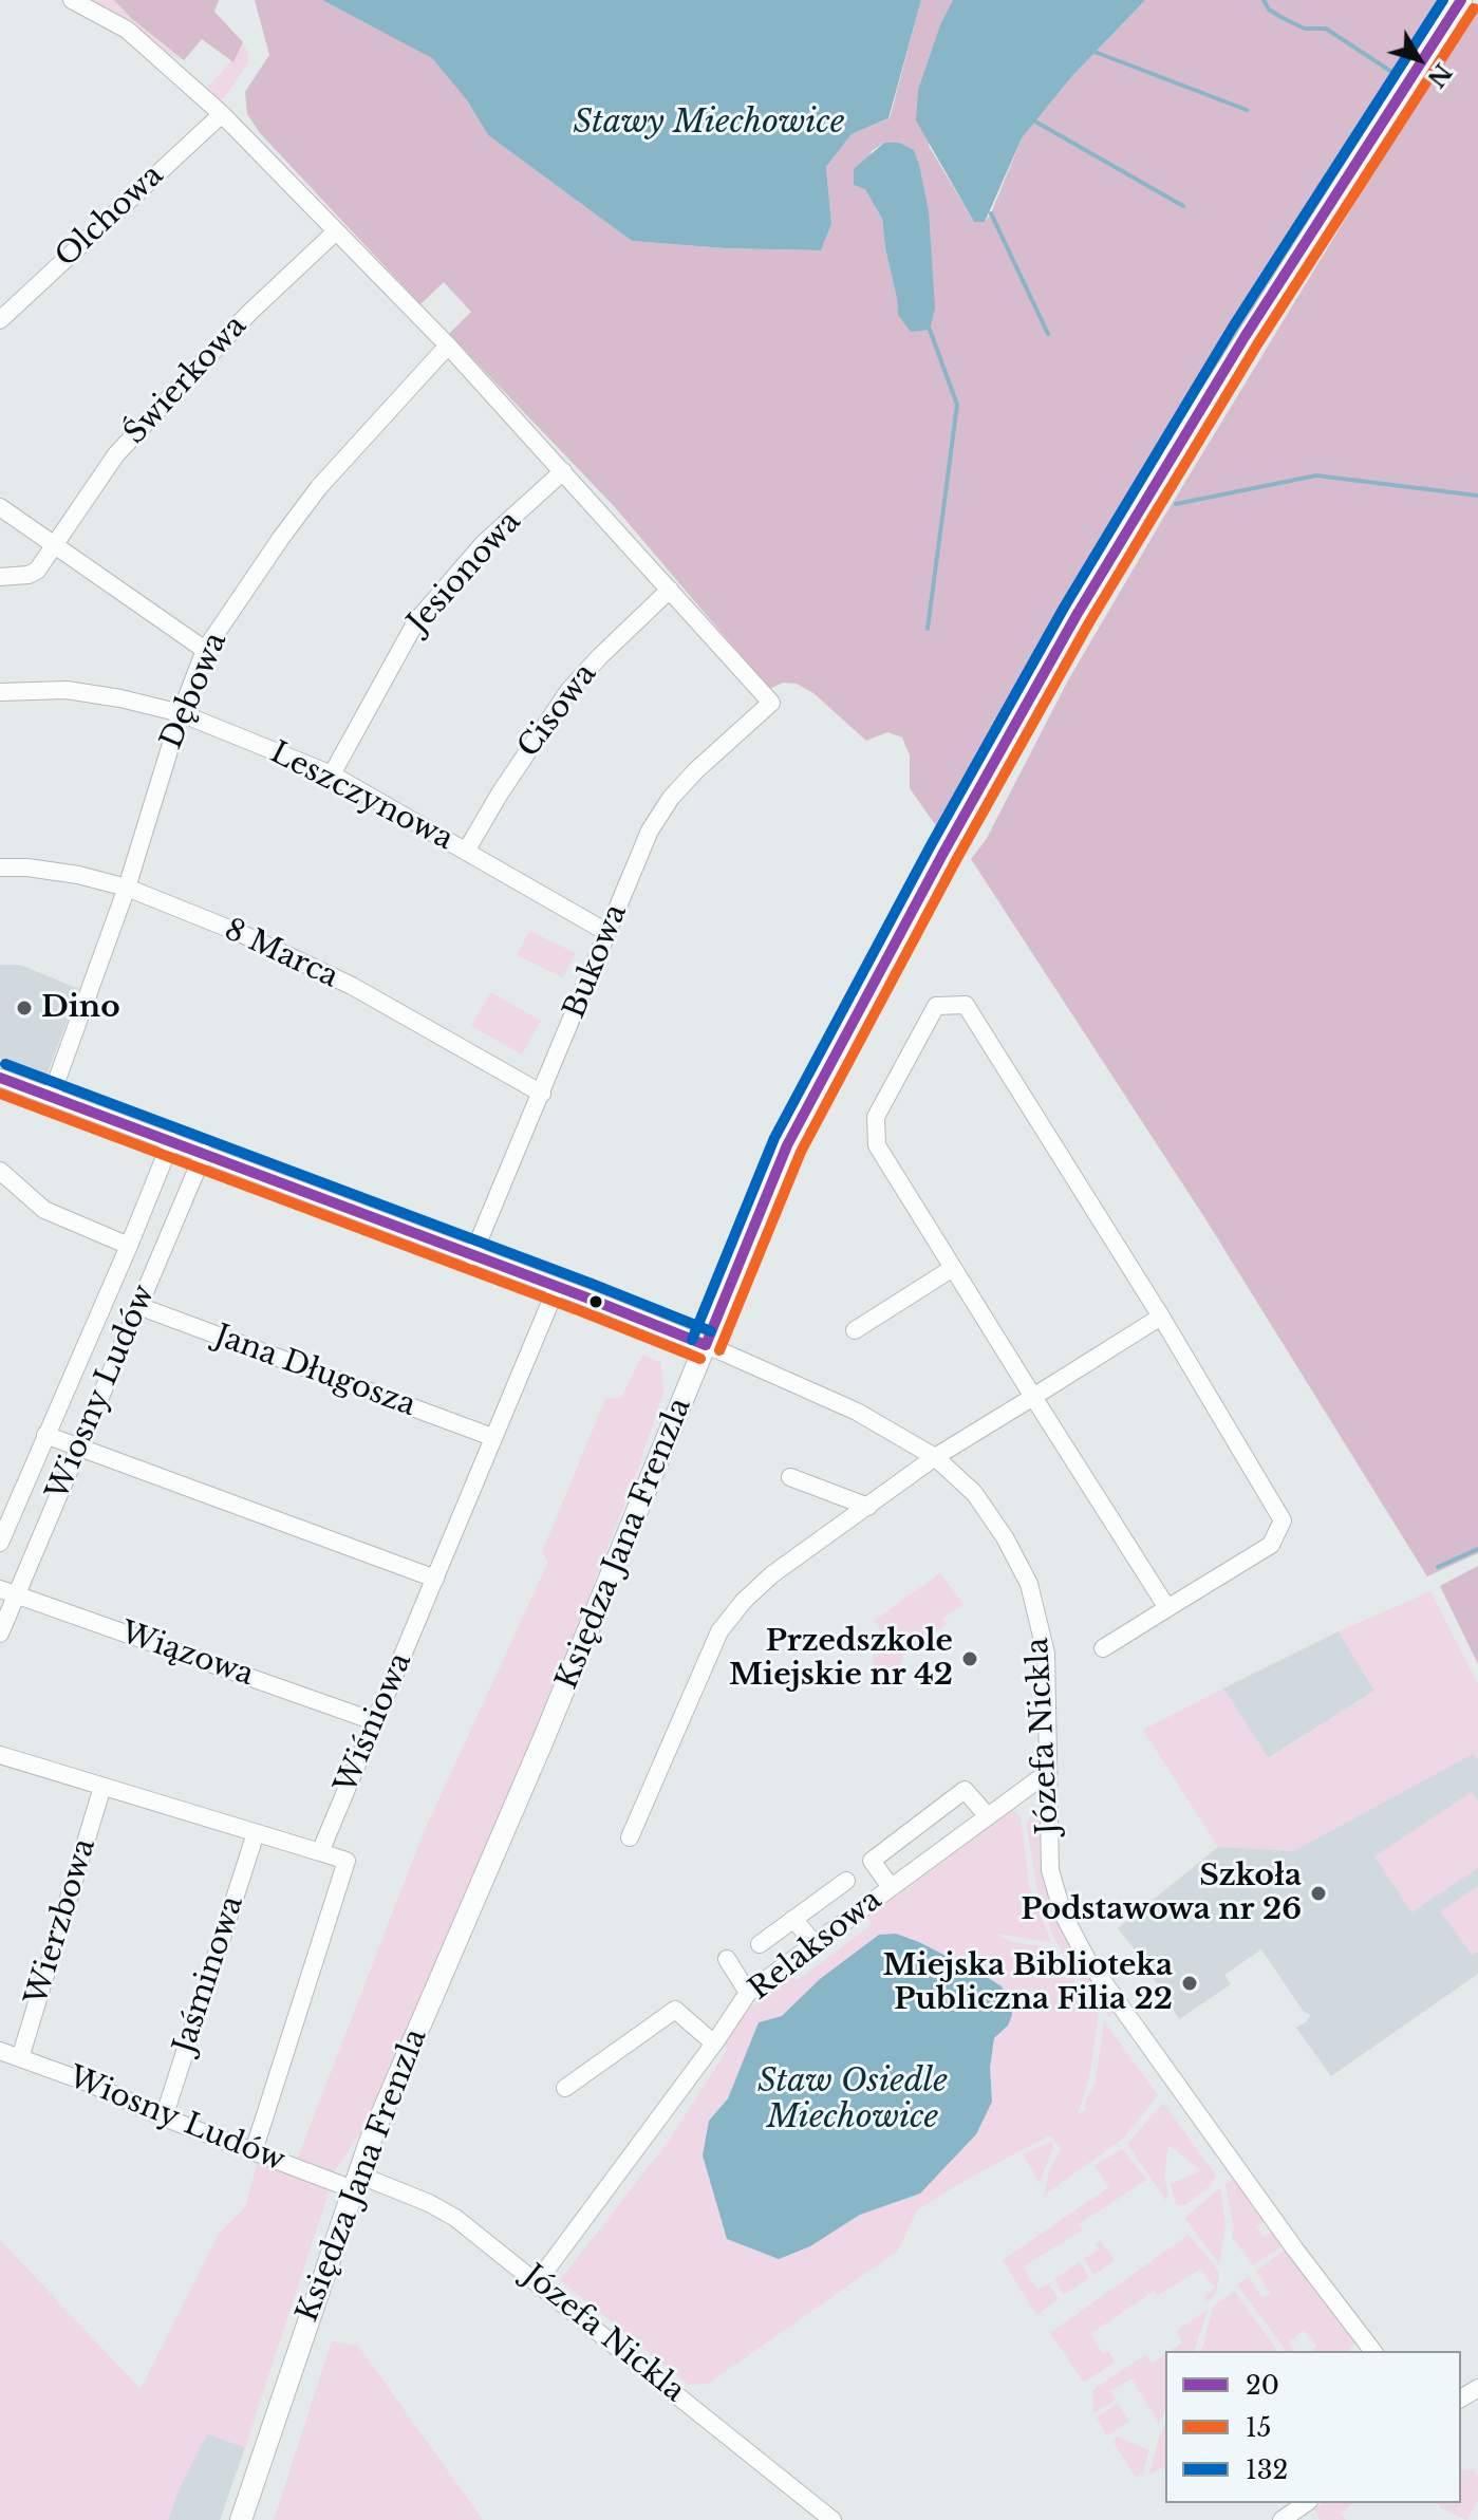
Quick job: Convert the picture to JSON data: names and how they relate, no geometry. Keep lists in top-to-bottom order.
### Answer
{
  "streets": {
    "main road": ["Księdza Jana Frenzla"],
    "street": [
      "Olchowa",
      "Świerkowa",
      "Jesionowa",
      "Dębowa",
      "Cisowa",
      "Leszczynowa",
      "8 Marca",
      "Bukowa",
      "Jana Długosza",
      "Wiosny Ludów",
      "Wiązowa",
      "Wiśniowa",
      "Józefa Nickla",
      "Wierzbowa",
      "Relaksowa",
      "Jaśminowa"
    ]
  },
  "crossings": [
    ["Jesionowa", "Leszczynowa"],
    ["Dębowa", "Leszczynowa"],
    ["Dębowa", "8 Marca"],
    ["Dębowa", "Józefa Nickla"],
    ["Cisowa", "Leszczynowa"],
    ["Cisowa", "Bukowa"],
    ["Leszczynowa", "Bukowa"],
    ["8 Marca", "Bukowa"],
    ["Bukowa", "Józefa Nickla"],
    ["Jana Długosza", "Wiosny Ludów"],
    ["Jana Długosza", "Wiśniowa"],
    ["Wiosny Ludów", "Księdza Jana Frenzla"],
    ["Wiosny Ludów", "Wiązowa"],
    ["Wiosny Ludów", "Józefa Nickla"],
    ["Wiosny Ludów", "Wierzbowa"],
    ["Wiosny Ludów", "Jaśminowa"],
    ["Księdza Jana Frenzla", "Józefa Nickla"],
    ["Wiązowa", "Wiśniowa"],
    ["Wiśniowa", "Józefa Nickla"],
    ["Józefa Nickla", "Relaksowa"]
  ],
  "water": ["Stawy Miechowice", "Staw Osiedle Miechowice"],
  "places": [
    "Dino",
    "Przedszkole Miejskie nr 42",
    "Szkoła Podstawowa nr 26",
    "Miejska Biblioteka Publiczna Filia 22"
  ],
  "lines": ["transit line 20", "transit line 132", "transit line 15"],
  "legend": ["20", "15", "132"],
  "north": "bottom right"
}
